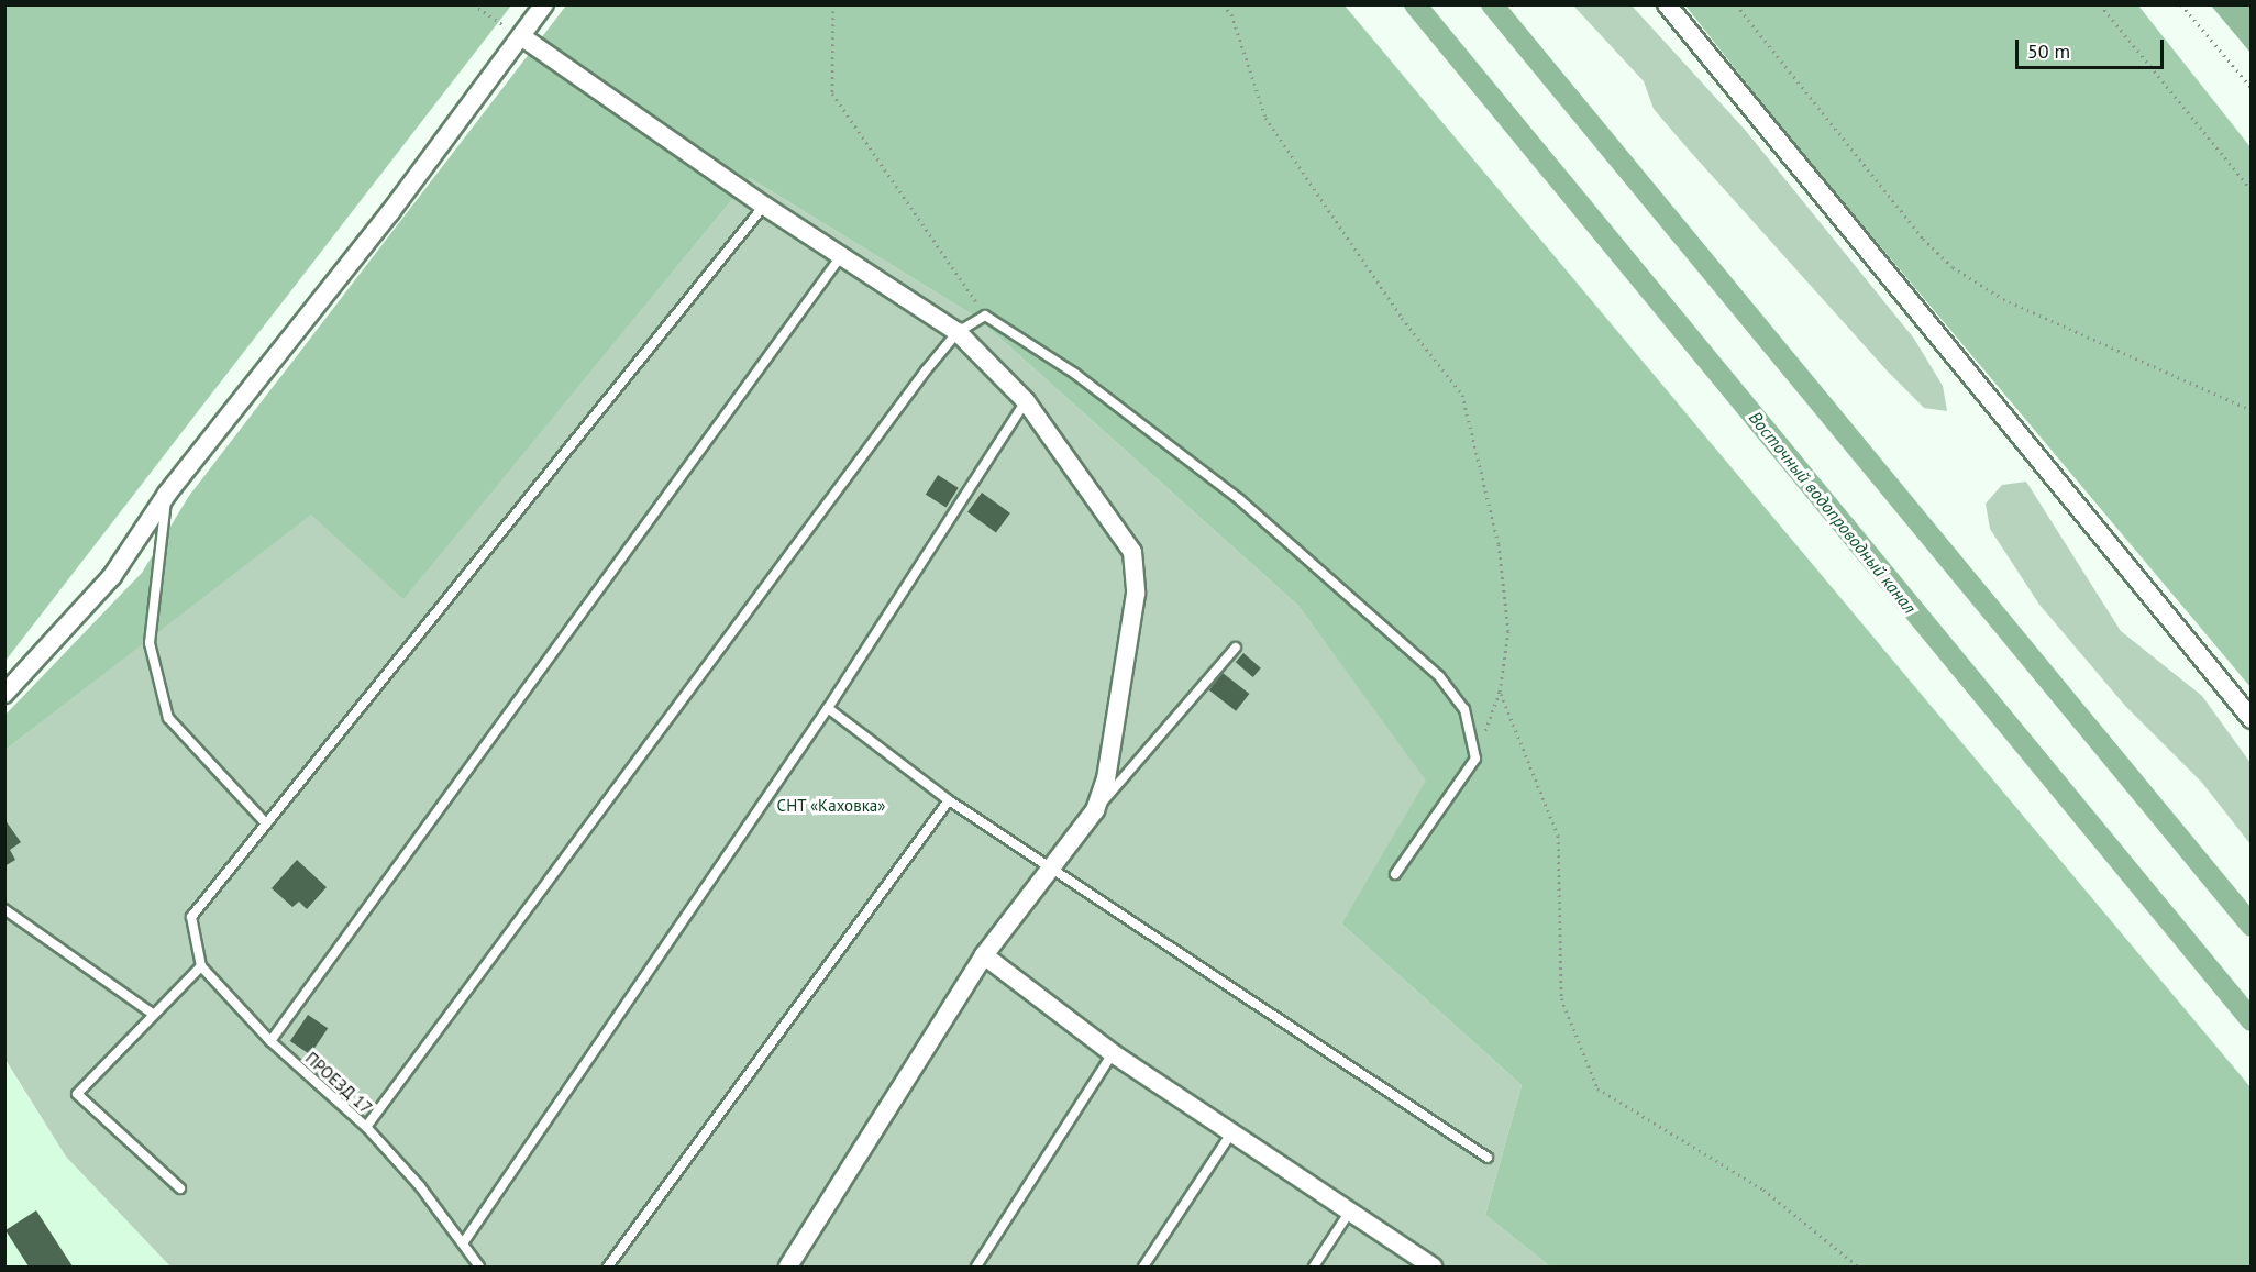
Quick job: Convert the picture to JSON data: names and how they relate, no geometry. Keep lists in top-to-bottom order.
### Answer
{
  "streets": {
    "lane": ["ПРОЕЗД 17"]
  },
  "water": ["Восточный водопроводный канал"],
  "parks": ["СНТ «Каховка»"],
  "scale_bar": "50 m"
}
